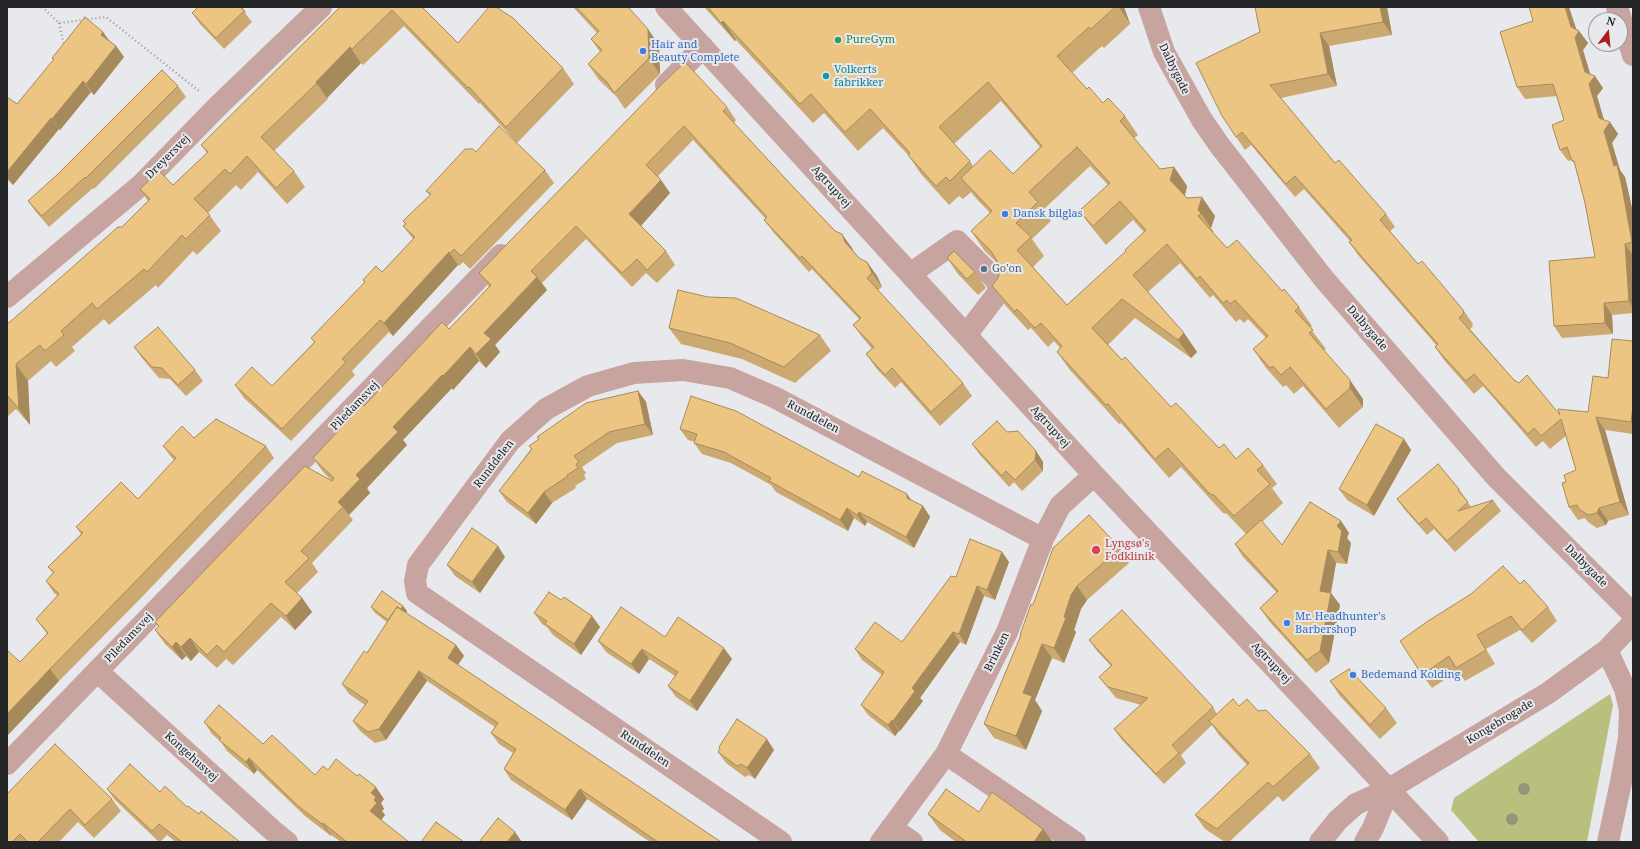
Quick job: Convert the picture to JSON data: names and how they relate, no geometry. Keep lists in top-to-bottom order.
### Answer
{
  "streets": {
    "street": [
      "Dalbygade",
      "Dreyersvej",
      "Agtrupvej",
      "Piledamsvej",
      "Runddelen",
      "Brinken",
      "Kongebrogade",
      "Kongehusvej"
    ]
  },
  "crossings": [
    ["Agtrupvej", "Brinken"],
    ["Agtrupvej", "Kongebrogade"],
    ["Piledamsvej", "Kongehusvej"],
    ["Runddelen", "Brinken"]
  ],
  "places": [
    "PureGym",
    "Hair and Beauty Complete",
    "Volkerts fabrikker",
    "Dansk bilglas",
    "Go'on",
    "Lyngsø's Fodklinik",
    "Mr. Headhunter's Barbershop",
    "Bedemand Kolding"
  ],
  "north": "top"
}
